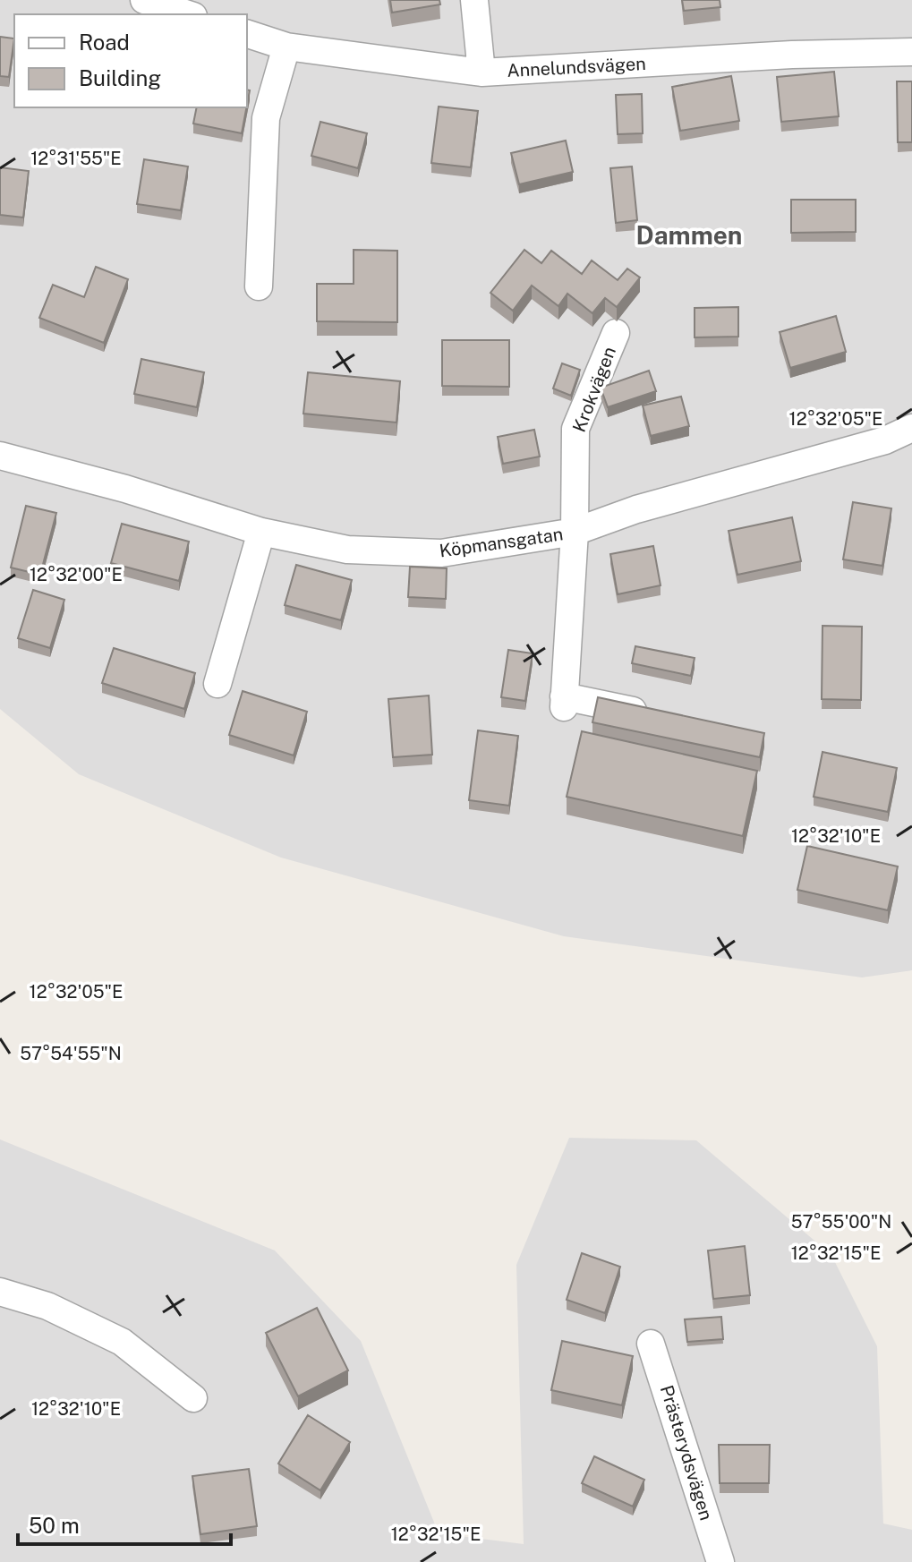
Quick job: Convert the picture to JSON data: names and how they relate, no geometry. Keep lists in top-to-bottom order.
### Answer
{
  "streets": {
    "street": [
      "Annelundsvägen",
      "Krokvägen",
      "Köpmansgatan",
      "Prästerydsvägen"
    ]
  },
  "crossings": [
    ["Krokvägen", "Köpmansgatan"]
  ],
  "districts": ["Dammen"],
  "legend": ["Road", "Building"],
  "scale_bar": "50 m",
  "coordinates": [
    "12°31'55\"E",
    "12°32'05\"E",
    "12°32'00\"E",
    "12°32'10\"E",
    "57°54'55\"N",
    "57°55'00\"N",
    "12°32'15\"E"
  ]
}
